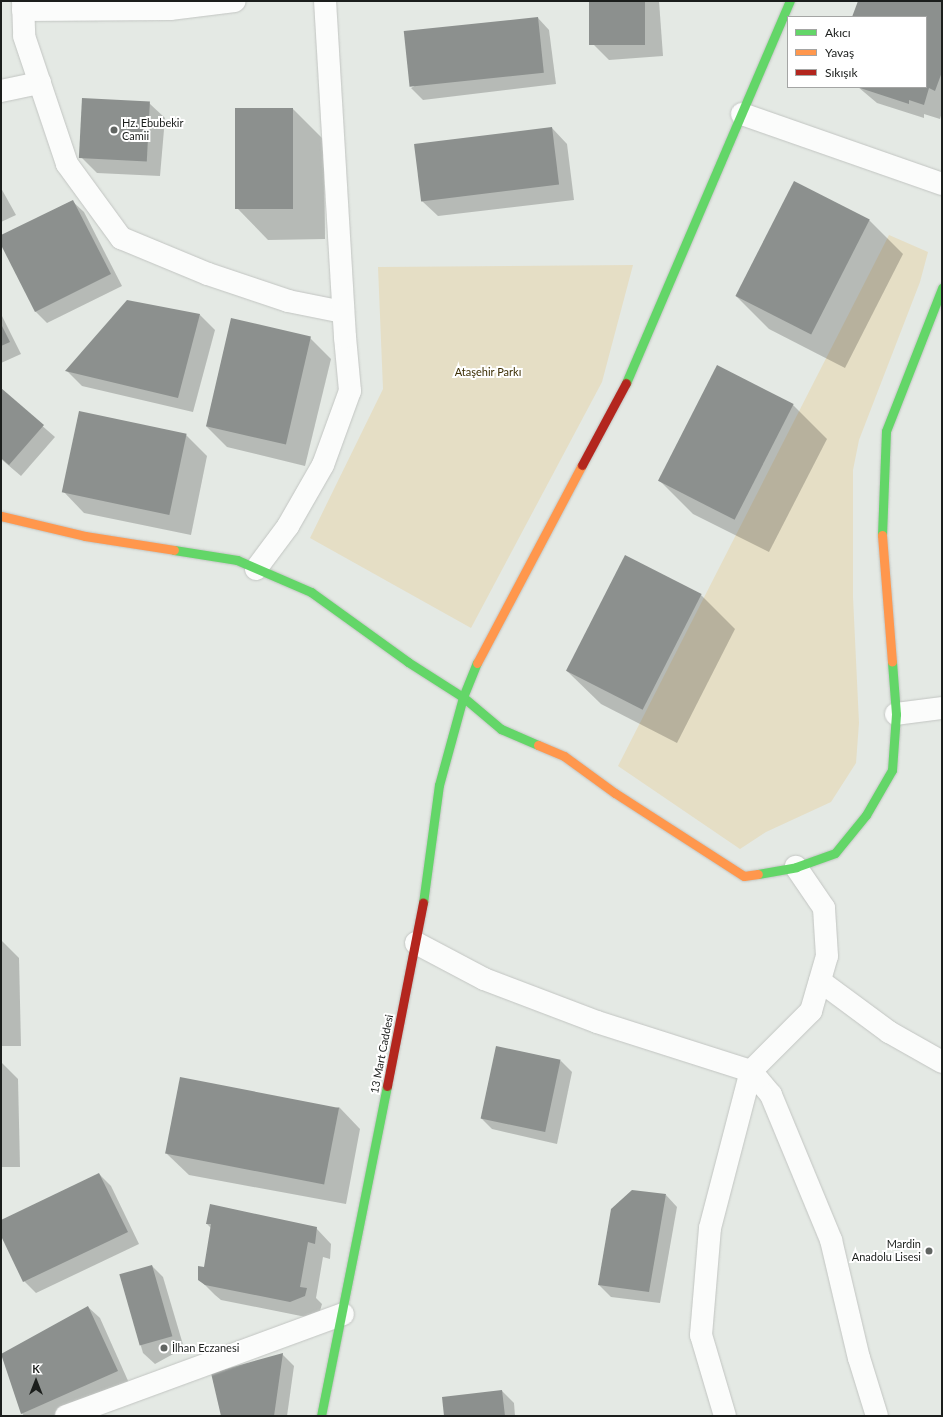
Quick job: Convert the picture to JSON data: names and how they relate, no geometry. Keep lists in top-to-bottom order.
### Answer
{
  "streets": {
    "street": ["13 Mart Caddesi"]
  },
  "parks": ["Ataşehir Parkı"],
  "places": ["Hz. Ebubekir Camii", "Mardin Anadolu Lisesi", "İlhan Eczanesi"],
  "legend": ["Akıcı", "Yavaş", "Sıkışık"],
  "north": "top"
}
